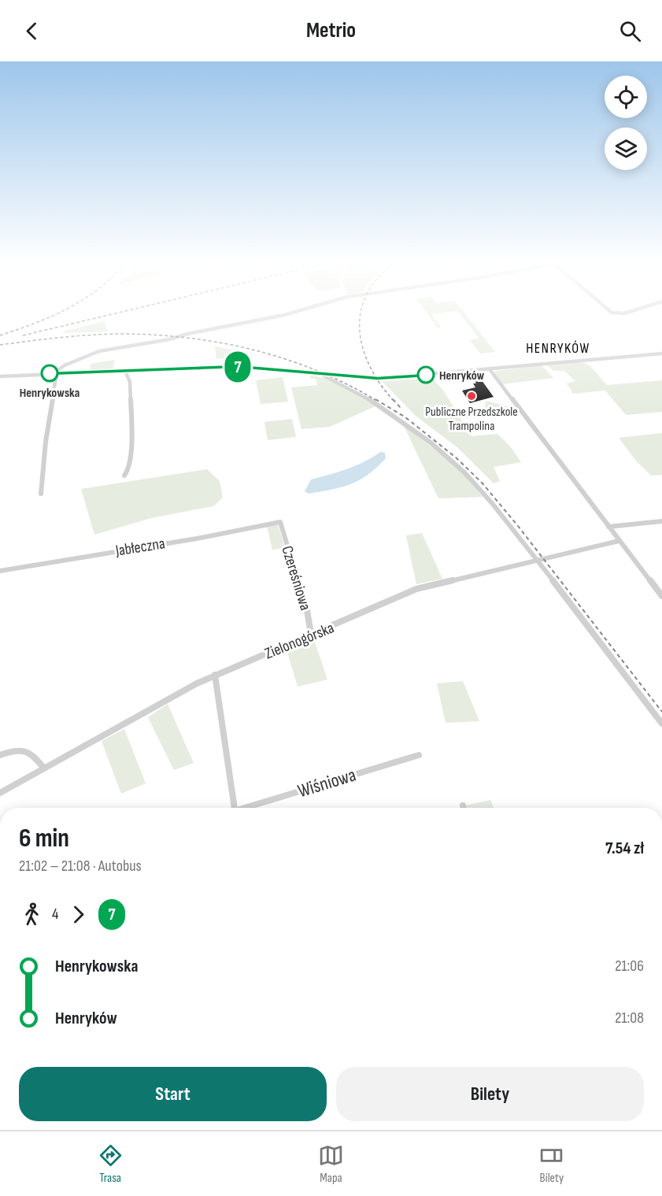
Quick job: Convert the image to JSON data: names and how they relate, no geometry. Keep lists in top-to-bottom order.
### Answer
{
  "streets": {
    "street": [
      "Jabłeczna",
      "Czereśniowa",
      "Zielonogórska",
      "Wiśniowa"
    ]
  },
  "crossings": [
    ["Jabłeczna", "Czereśniowa"],
    ["Czereśniowa", "Zielonogórska"],
    ["Zielonogórska", "Wiśniowa"]
  ],
  "districts": ["HENRYKÓW"],
  "places": ["Henrykowska", "Henryków", "Publiczne Przedszkole Trampolina"],
  "lines": ["bus line 7"],
  "page": {
    "header": "Metrio",
    "on_map": "7",
    "heading": ["6 min", "21:02 – 21:08 · Autobus", "7.54 zł"],
    "legs": ["4", "7"],
    "list": [
      {
        "name": "Henrykowska",
        "value": "21:06"
      },
      {
        "name": "Henryków",
        "value": "21:08"
      }
    ],
    "buttons": ["Start", "Bilety"],
    "tabs": ["Trasa", "Mapa", "Bilety"]
  }
}
